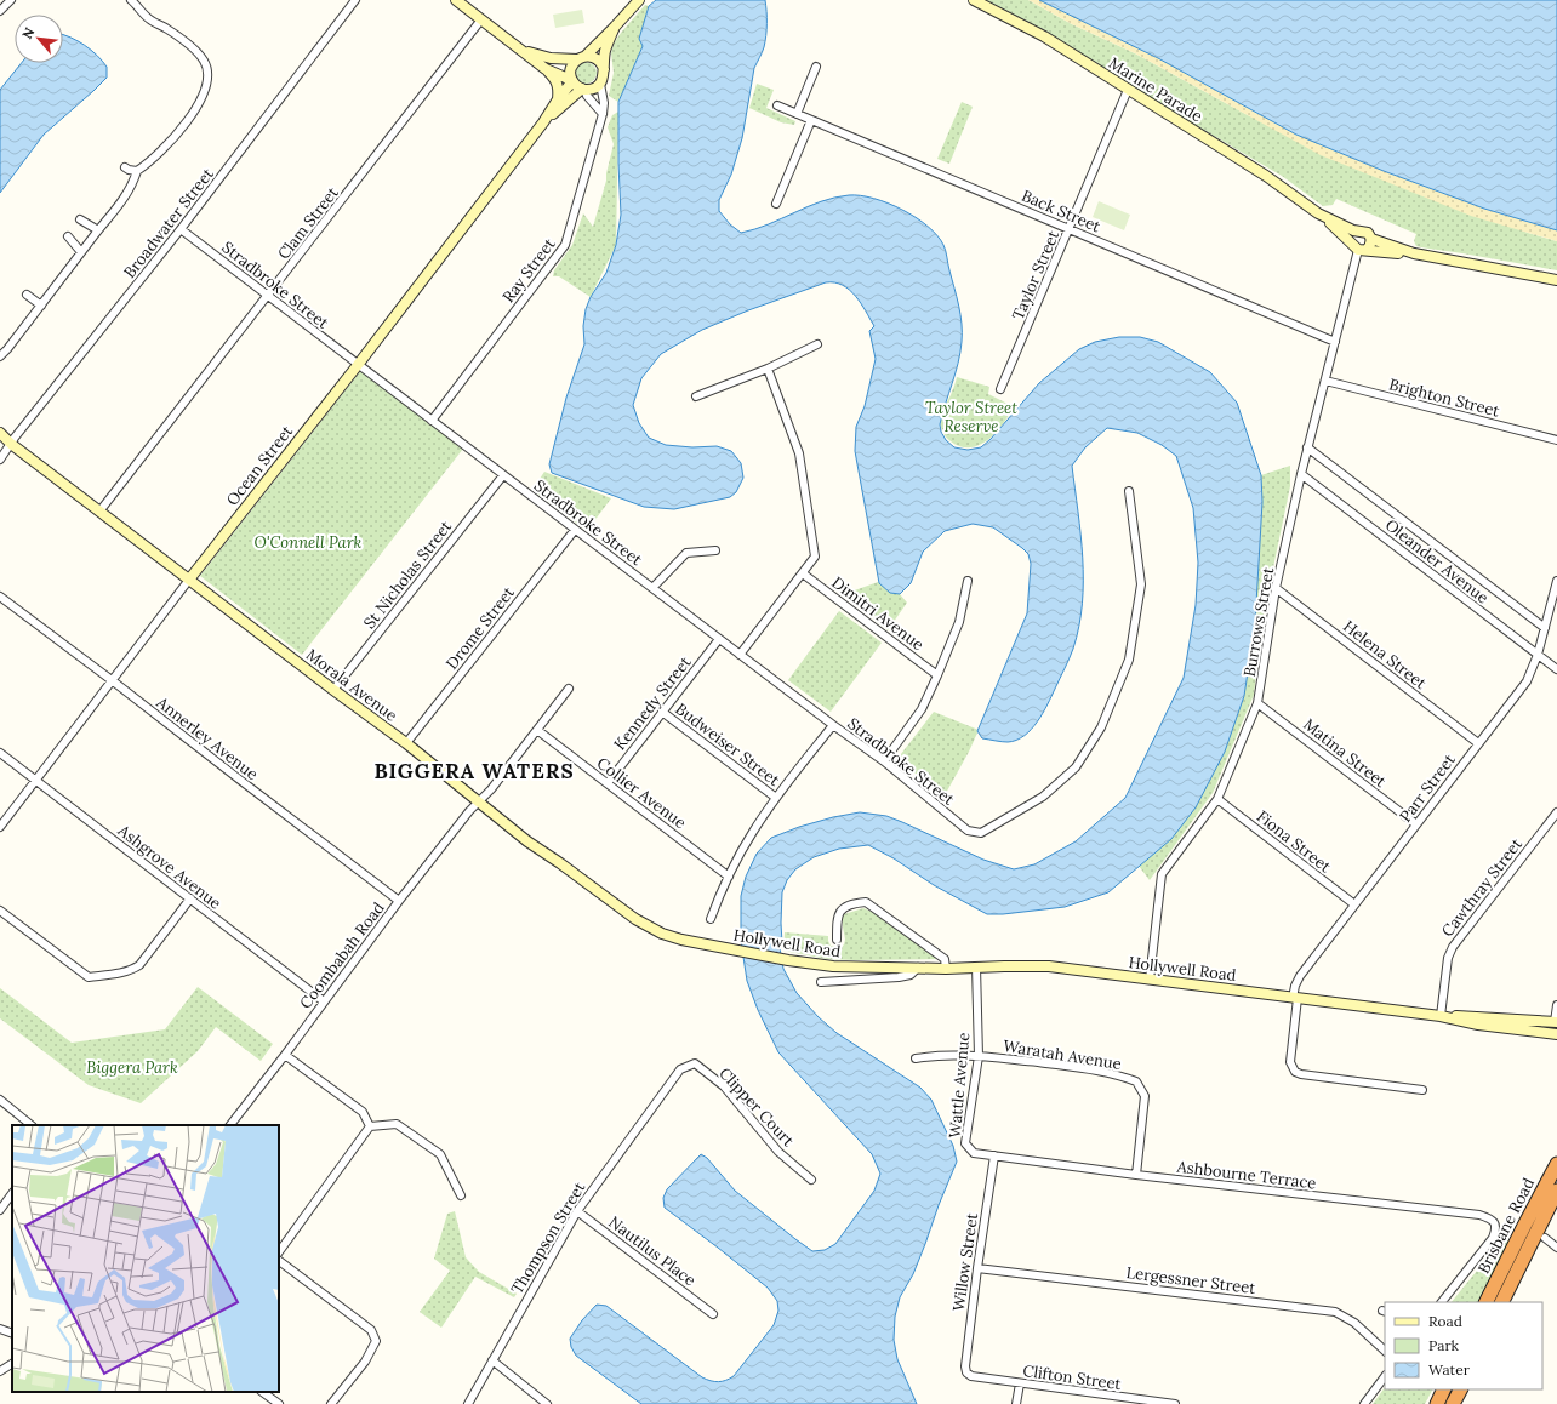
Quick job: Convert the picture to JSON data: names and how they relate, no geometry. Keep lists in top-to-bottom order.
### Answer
{
  "streets": {
    "highway": ["Brisbane Road"],
    "main road": [
      "Marine Parade",
      "Ocean Street",
      "Morala Avenue",
      "Hollywell Road"
    ],
    "street": [
      "Back Street",
      "Broadwater Street",
      "Clam Street",
      "Ray Street",
      "Taylor Street",
      "Stradbroke Street",
      "Brighton Street",
      "Oleander Avenue",
      "St Nicholas Street",
      "Dimitri Avenue",
      "Burrows Street",
      "Drome Street",
      "Helena Street",
      "Kennedy Street",
      "Annerley Avenue",
      "Budweiser Street",
      "Matina Street",
      "Parr Street",
      "Collier Avenue",
      "Fiona Street",
      "Ashgrove Avenue",
      "Cawthray Street",
      "Coombabah Road",
      "Waratah Avenue",
      "Wattle Avenue",
      "Clipper Court",
      "Ashbourne Terrace",
      "Thompson Street",
      "Nautilus Place",
      "Willow Street",
      "Lergessner Street",
      "Clifton Street"
    ]
  },
  "crossings": [
    ["Marine Parade", "Taylor Street"],
    ["Marine Parade", "Burrows Street"],
    ["Back Street", "Taylor Street"],
    ["Back Street", "Burrows Street"],
    ["Broadwater Street", "Stradbroke Street"],
    ["Broadwater Street", "Morala Avenue"],
    ["Clam Street", "Stradbroke Street"],
    ["Clam Street", "Morala Avenue"],
    ["Ray Street", "Stradbroke Street"],
    ["Ray Street", "Ocean Street"],
    ["Stradbroke Street", "Ocean Street"],
    ["Stradbroke Street", "St Nicholas Street"],
    ["Stradbroke Street", "Drome Street"],
    ["Stradbroke Street", "Kennedy Street"],
    ["Brighton Street", "Burrows Street"],
    ["Ocean Street", "Morala Avenue"],
    ["Ocean Street", "Annerley Avenue"],
    ["Ocean Street", "Ashgrove Avenue"],
    ["Oleander Avenue", "Burrows Street"],
    ["Oleander Avenue", "Parr Street"],
    ["St Nicholas Street", "Morala Avenue"],
    ["Burrows Street", "Helena Street"],
    ["Burrows Street", "Matina Street"],
    ["Burrows Street", "Fiona Street"],
    ["Burrows Street", "Hollywell Road"],
    ["Drome Street", "Morala Avenue"],
    ["Helena Street", "Parr Street"],
    ["Morala Avenue", "Hollywell Road"],
    ["Morala Avenue", "Coombabah Road"],
    ["Kennedy Street", "Budweiser Street"],
    ["Kennedy Street", "Collier Avenue"],
    ["Annerley Avenue", "Coombabah Road"],
    ["Matina Street", "Parr Street"],
    ["Parr Street", "Fiona Street"],
    ["Parr Street", "Hollywell Road"],
    ["Collier Avenue", "Coombabah Road"],
    ["Ashgrove Avenue", "Coombabah Road"],
    ["Cawthray Street", "Hollywell Road"],
    ["Hollywell Road", "Wattle Avenue"],
    ["Waratah Avenue", "Wattle Avenue"],
    ["Waratah Avenue", "Ashbourne Terrace"],
    ["Wattle Avenue", "Ashbourne Terrace"],
    ["Wattle Avenue", "Willow Street"],
    ["Clipper Court", "Thompson Street"],
    ["Ashbourne Terrace", "Willow Street"],
    ["Thompson Street", "Nautilus Place"],
    ["Willow Street", "Lergessner Street"],
    ["Willow Street", "Clifton Street"]
  ],
  "districts": ["BIGGERA WATERS"],
  "parks": ["Taylor Street Reserve", "O'Connell Park", "Biggera Park"],
  "legend": ["Road", "Park", "Water"],
  "north": "top left"
}
